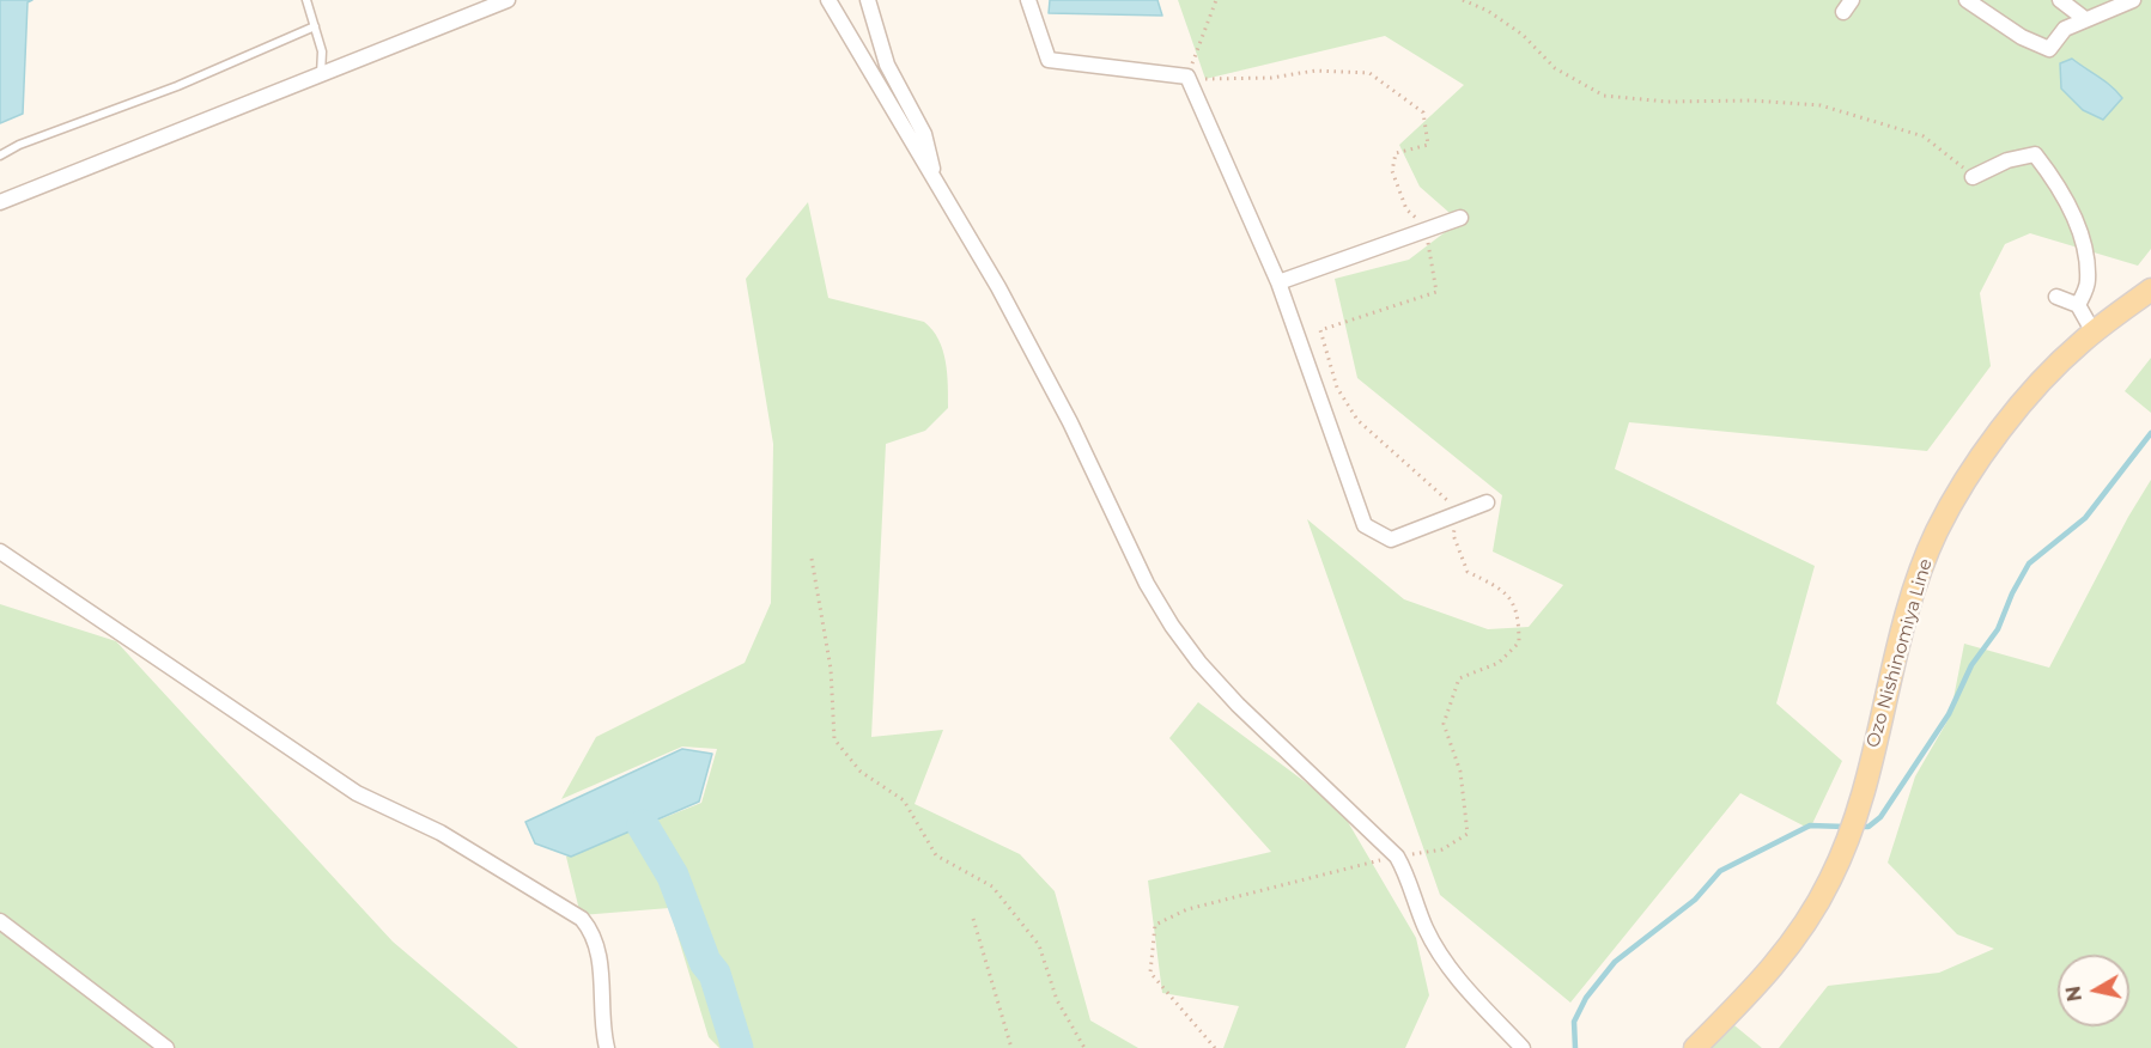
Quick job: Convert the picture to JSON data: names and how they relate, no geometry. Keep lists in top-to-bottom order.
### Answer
{
  "streets": {
    "main road": ["Ozo Nishinomiya Line"]
  },
  "north": "left"
}
